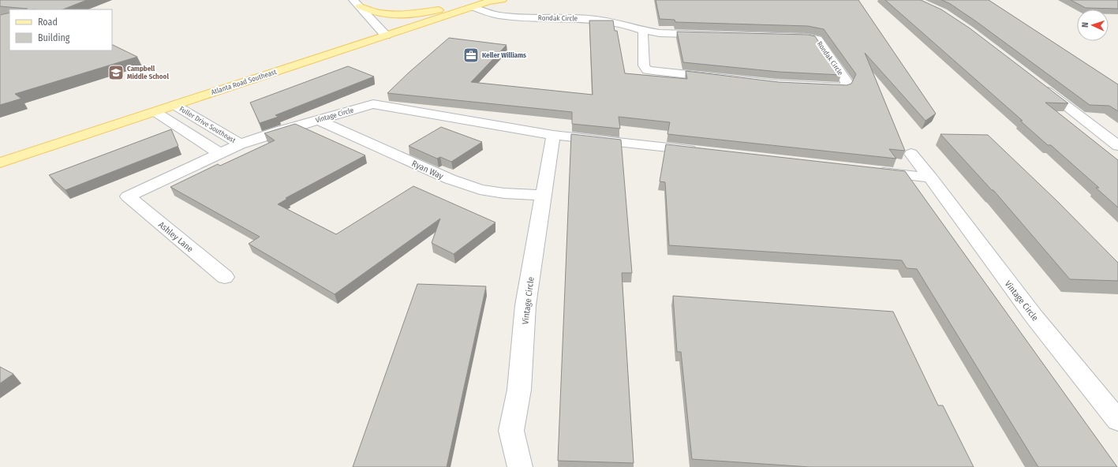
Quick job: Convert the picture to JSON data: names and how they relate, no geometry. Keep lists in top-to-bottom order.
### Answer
{
  "streets": {
    "main road": ["Atlanta Road Southeast"],
    "street": [
      "Rondak Circle",
      "Vintage Circle",
      "Fuller Drive Southeast",
      "Ryan Way",
      "Ashley Lane"
    ]
  },
  "crossings": [
    ["Rondak Circle", "Atlanta Road Southeast"],
    ["Atlanta Road Southeast", "Fuller Drive Southeast"],
    ["Vintage Circle", "Fuller Drive Southeast"],
    ["Vintage Circle", "Ryan Way"],
    ["Vintage Circle", "Ashley Lane"]
  ],
  "places": {
    "office": ["Keller Williams"],
    "school or university": ["Campbell Middle School"]
  },
  "legend": ["Road", "Building"],
  "north": "left"
}
